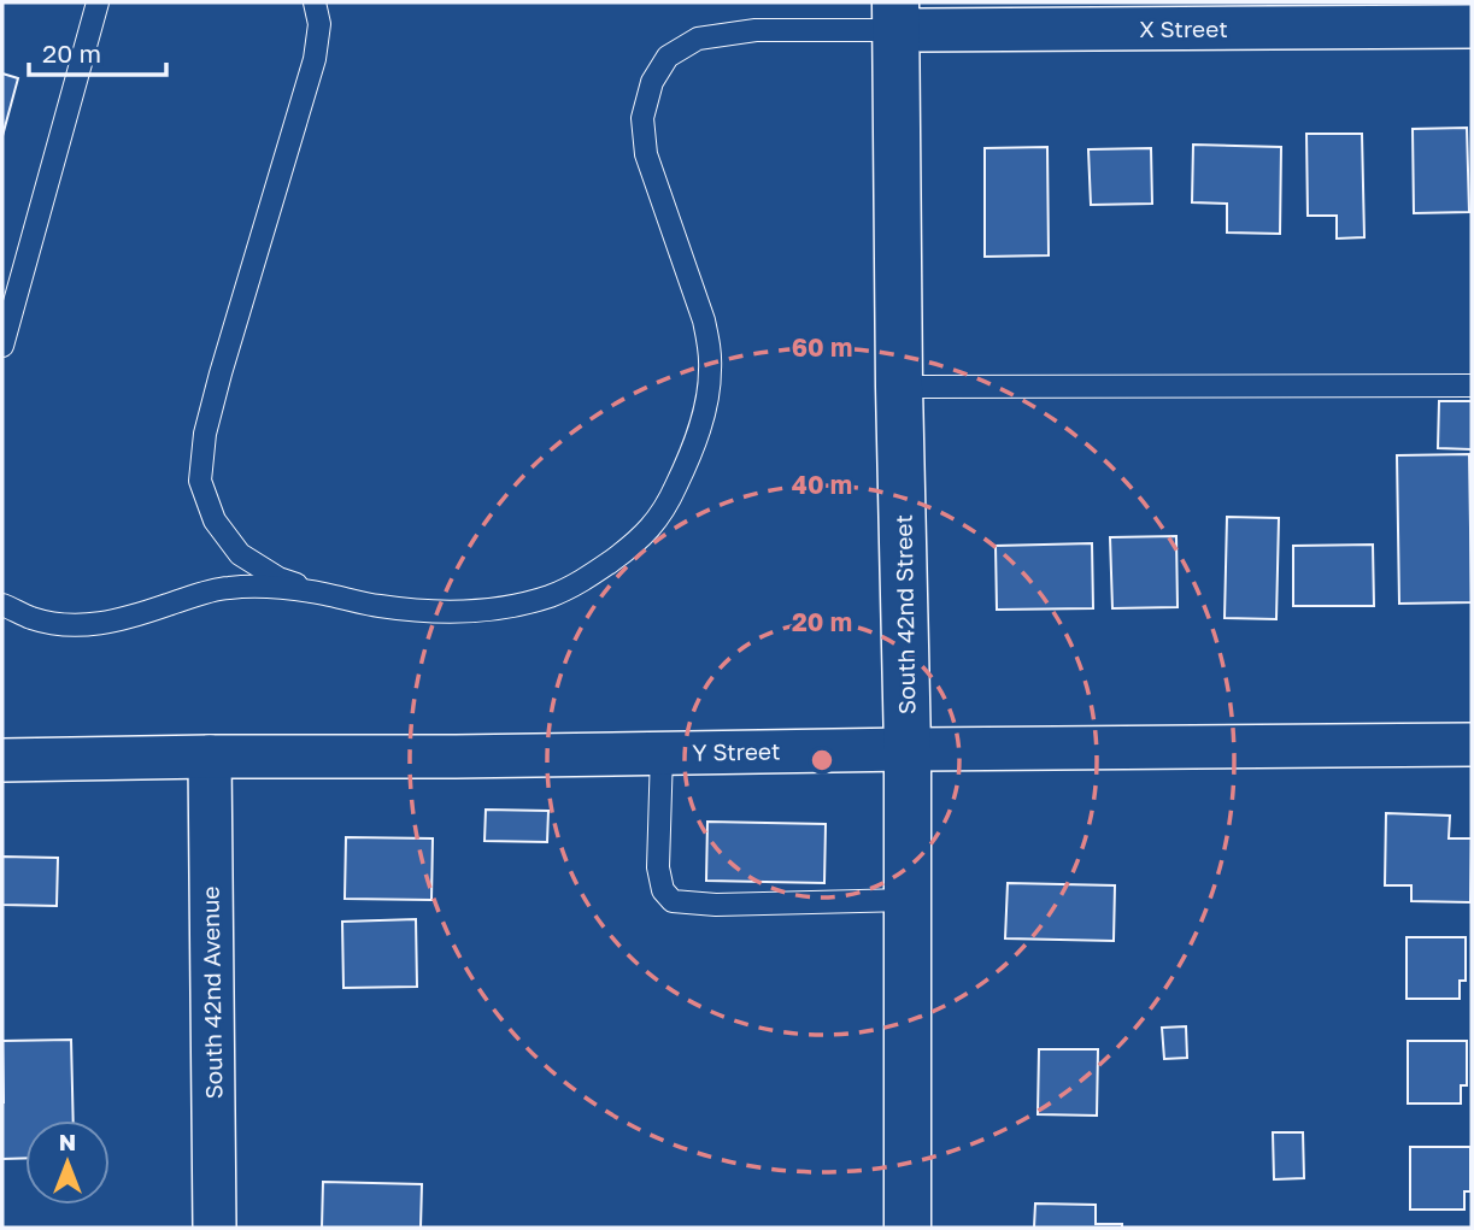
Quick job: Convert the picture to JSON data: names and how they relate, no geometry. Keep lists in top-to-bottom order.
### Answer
{
  "streets": {
    "street": [
      "X Street",
      "South 42nd Street",
      "Y Street",
      "South 42nd Avenue"
    ]
  },
  "crossings": [
    ["X Street", "South 42nd Street"],
    ["South 42nd Street", "Y Street"],
    ["Y Street", "South 42nd Avenue"]
  ],
  "scale_bar": "20 m",
  "north": "top",
  "rings": ["60 m", "40 m", "20 m"]
}
